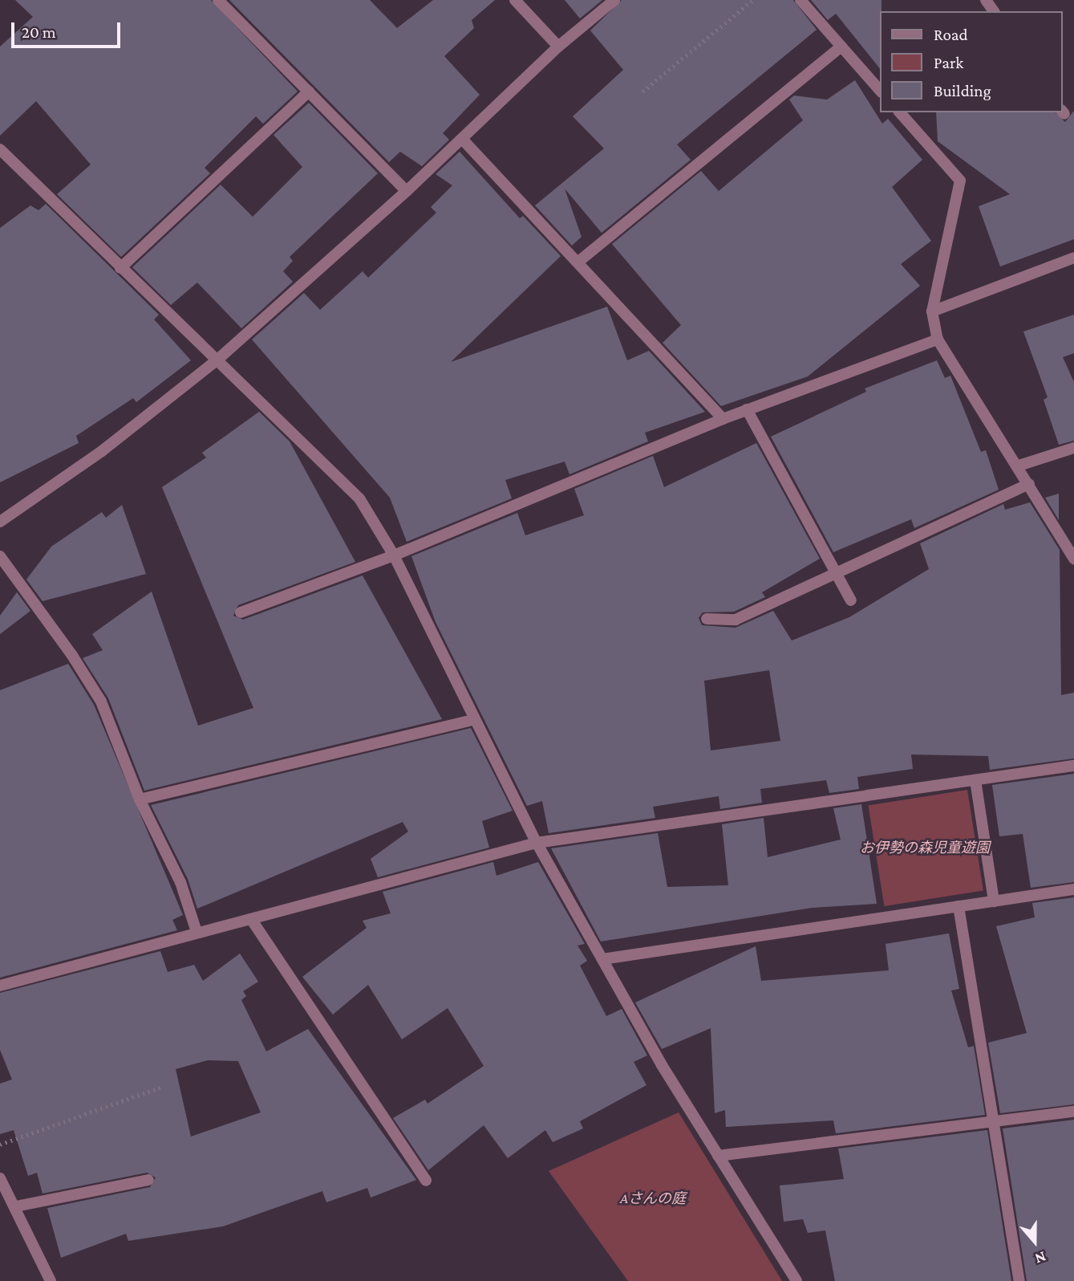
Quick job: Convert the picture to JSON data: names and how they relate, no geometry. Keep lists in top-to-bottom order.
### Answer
{
  "parks": ["お伊勢の森児童遊園", "Aさんの庭"],
  "legend": ["Road", "Park", "Building"],
  "scale_bar": "20 m",
  "north": "bottom"
}
